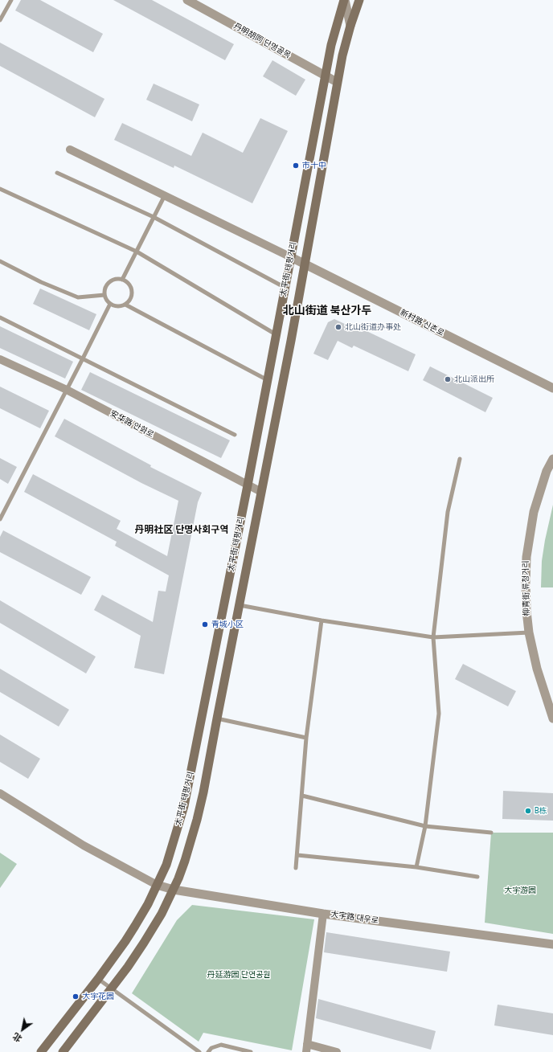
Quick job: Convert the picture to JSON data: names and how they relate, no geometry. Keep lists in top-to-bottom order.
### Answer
{
  "streets": {
    "main road": ["太平街 태평거리"],
    "street": [
      "丹明胡同 단명골목",
      "新村路 신촌로",
      "安华路 안화로",
      "柳青街 류청거리",
      "大宇路 대우로"
    ]
  },
  "crossings": [
    ["丹明胡同 단명골목", "太平街 태평거리"],
    ["太平街 태평거리", "新村路 신촌로"],
    ["太平街 태평거리", "安华路 안화로"],
    ["太平街 태평거리", "大宇路 대우로"]
  ],
  "districts": ["北山街道 북산가두", "丹明社区 단명사회구역"],
  "parks": ["大宇游园", "丹延游园 단연공원"],
  "places": [
    "市十中",
    "北山街道办事处",
    "北山派出所",
    "青城小区",
    "B栋",
    "大宇花园"
  ],
  "north": "bottom left"
}
